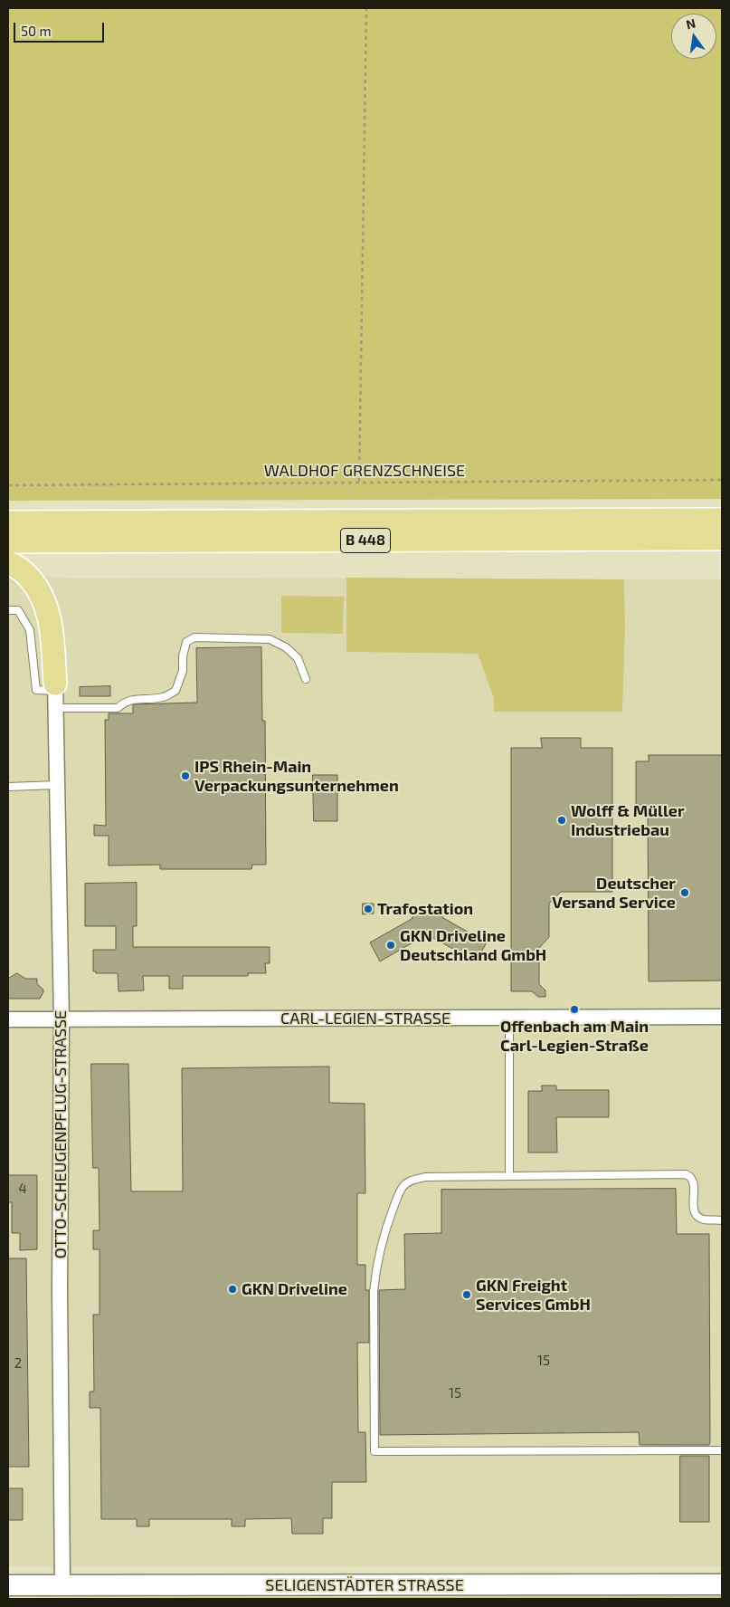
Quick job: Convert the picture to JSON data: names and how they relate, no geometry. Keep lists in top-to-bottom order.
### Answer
{
  "streets": {
    "main road": ["B 448"],
    "street": ["CARL-LEGIEN-STRASSE", "OTTO-SCHEUGENPFLUG-STRASSE", "SELIGENSTÄDTER STRASSE"],
    "path": ["WALDHOF GRENZSCHNEISE"]
  },
  "crossings": [
    ["CARL-LEGIEN-STRASSE", "OTTO-SCHEUGENPFLUG-STRASSE"],
    ["OTTO-SCHEUGENPFLUG-STRASSE", "SELIGENSTÄDTER STRASSE"]
  ],
  "places": [
    "IPS Rhein-Main Verpackungsunternehmen",
    "Wolff & Müller Industriebau",
    "Deutscher Versand Service",
    "Trafostation",
    "GKN Driveline Deutschland GmbH",
    "Offenbach am Main Carl-Legien-Straße",
    "GKN Driveline",
    "GKN Freight Services GmbH"
  ],
  "house_numbers": [
    "4",
    "15",
    "2",
    "15"
  ],
  "scale_bar": "50 m",
  "north": "top"
}
